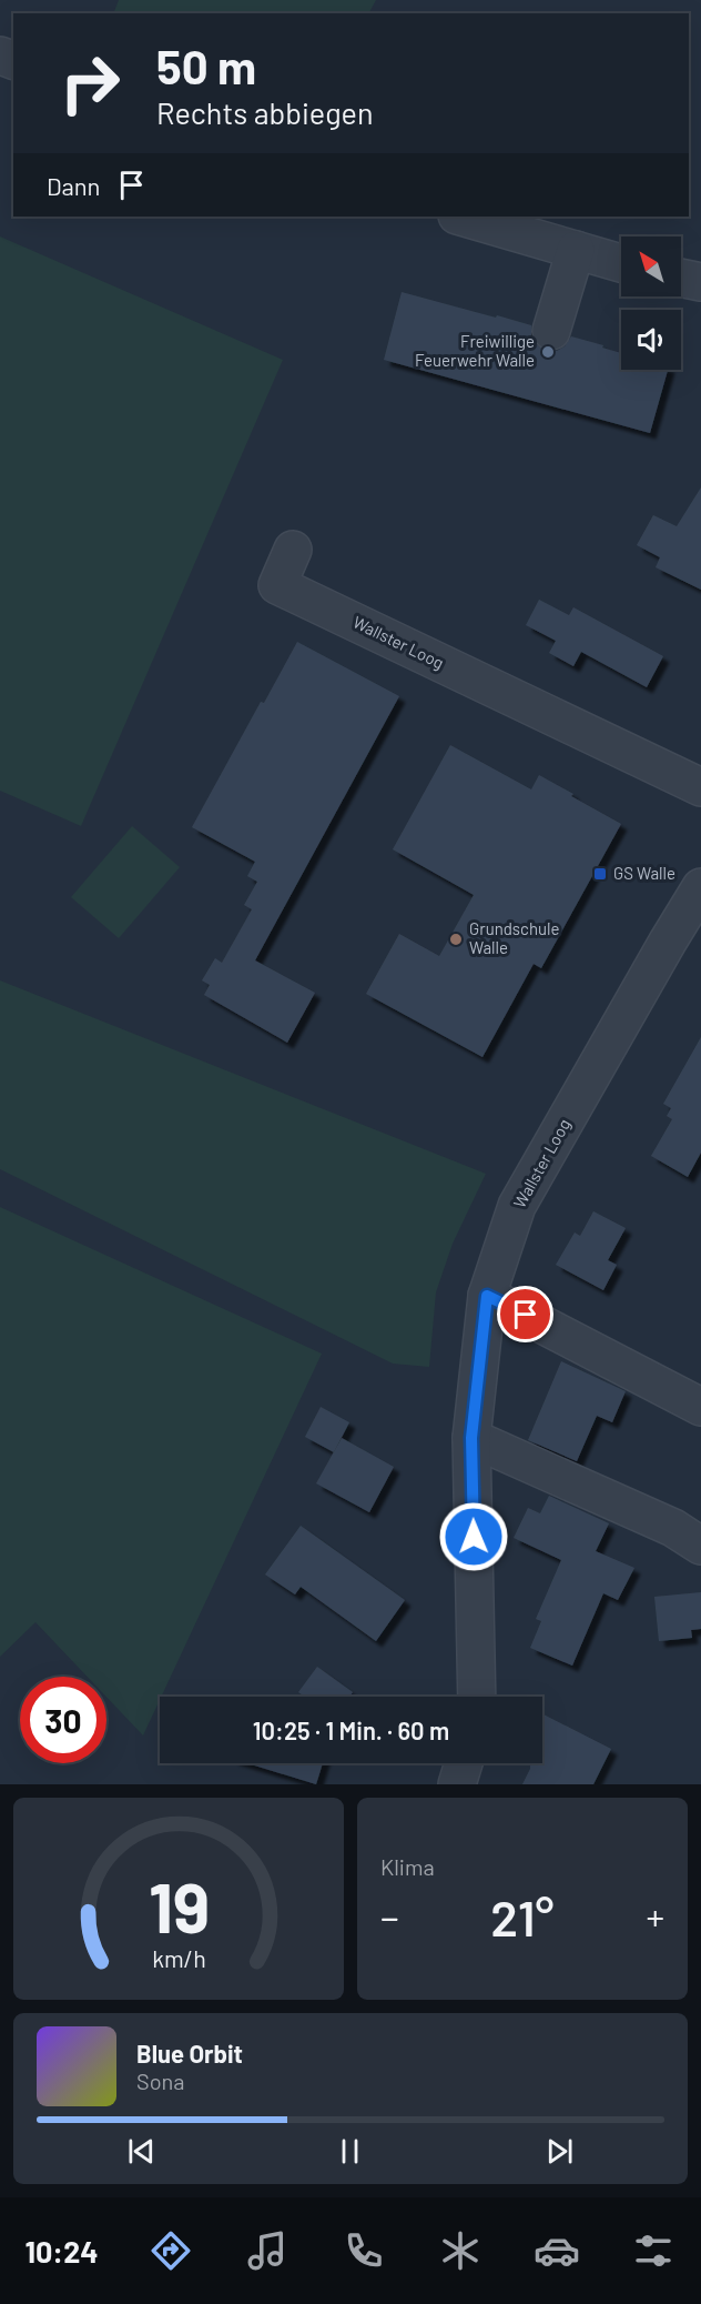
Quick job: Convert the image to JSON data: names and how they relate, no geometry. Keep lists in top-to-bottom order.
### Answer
{
  "streets": {
    "street": ["Wallster Loog"]
  },
  "places": {
    "other": ["Freiwillige Feuerwehr Walle", "Grundschule Walle"],
    "transit": ["GS Walle"]
  },
  "north": "top left",
  "page": {
    "turn": ["50 m", "Rechts abbiegen"],
    "then": "Dann",
    "limit": "30",
    "trip": "10:25 · 1 Min. · 60 m",
    "tile": "Klima",
    "heat": ["−", "21°", "+"],
    "song": ["Blue Orbit", "Sona"],
    "tabs": "10:24",
    "gauge": ["19", "km/h"]
  }
}
